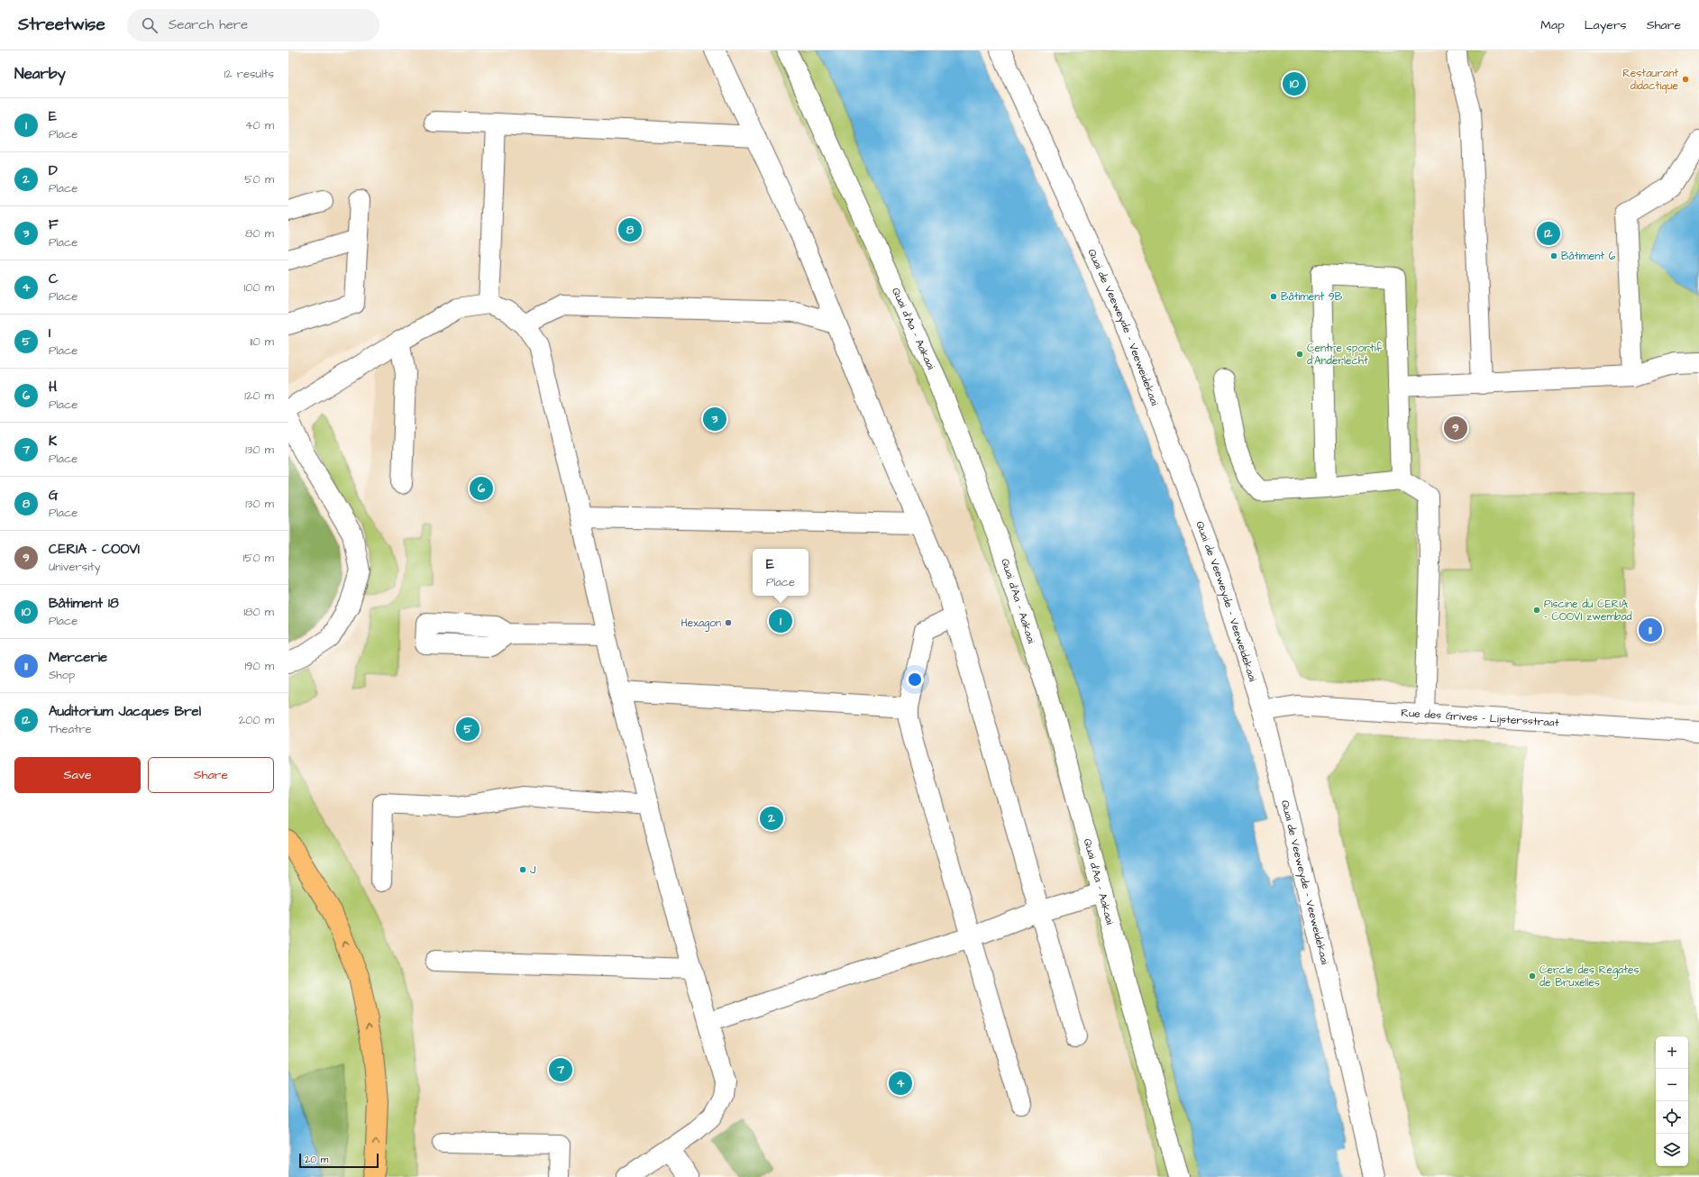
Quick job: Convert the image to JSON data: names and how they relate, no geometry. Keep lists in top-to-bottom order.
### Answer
{
  "streets": {
    "street": ["Quai de Veeweyde - Veeweidekaai", "Quai d'Aa - Aakaai", "Rue des Grives - Lijstersstraat"]
  },
  "crossings": [
    ["Quai de Veeweyde - Veeweidekaai", "Rue des Grives - Lijstersstraat"]
  ],
  "places": [
    "Restaurant didactique",
    "Bâtiment 6",
    "Bâtiment 9B",
    "Centre sportif d'Anderlecht",
    "Piscine du CERIA - COOVI zwembad",
    "Hexagon",
    "J",
    "Cercle des Régates de Bruxelles"
  ],
  "scale_bar": "20 m",
  "page": {
    "header": "Streetwise",
    "search": "Search here",
    "nav": ["Map", "Layers", "Share"],
    "heading": ["Nearby", "12 results"],
    "pins": [
      "10",
      "8",
      "12",
      "3",
      "9",
      "6",
      "1",
      "11",
      "5",
      "2",
      "7",
      "4"
    ],
    "list": [
      {
        "mark": "1",
        "name": "E",
        "note": "Place",
        "value": "40 m"
      },
      {
        "mark": "2",
        "name": "D",
        "note": "Place",
        "value": "50 m"
      },
      {
        "mark": "3",
        "name": "F",
        "note": "Place",
        "value": "80 m"
      },
      {
        "mark": "4",
        "name": "C",
        "note": "Place",
        "value": "100 m"
      },
      {
        "mark": "5",
        "name": "I",
        "note": "Place",
        "value": "110 m"
      },
      {
        "mark": "6",
        "name": "H",
        "note": "Place",
        "value": "120 m"
      },
      {
        "mark": "7",
        "name": "K",
        "note": "Place",
        "value": "130 m"
      },
      {
        "mark": "8",
        "name": "G",
        "note": "Place",
        "value": "130 m"
      },
      {
        "mark": "9",
        "name": "CERIA - COOVI",
        "note": "University",
        "value": "150 m"
      },
      {
        "mark": "10",
        "name": "Bâtiment 18",
        "note": "Place",
        "value": "180 m"
      },
      {
        "mark": "11",
        "name": "Mercerie",
        "note": "Shop",
        "value": "190 m"
      },
      {
        "mark": "12",
        "name": "Auditorium Jacques Brel",
        "note": "Theatre",
        "value": "200 m"
      }
    ],
    "popup": ["E", "Place"],
    "buttons": ["Save", "Share"],
    "map_buttons": ["+", "−"],
    "scale": "20 m"
  }
}
